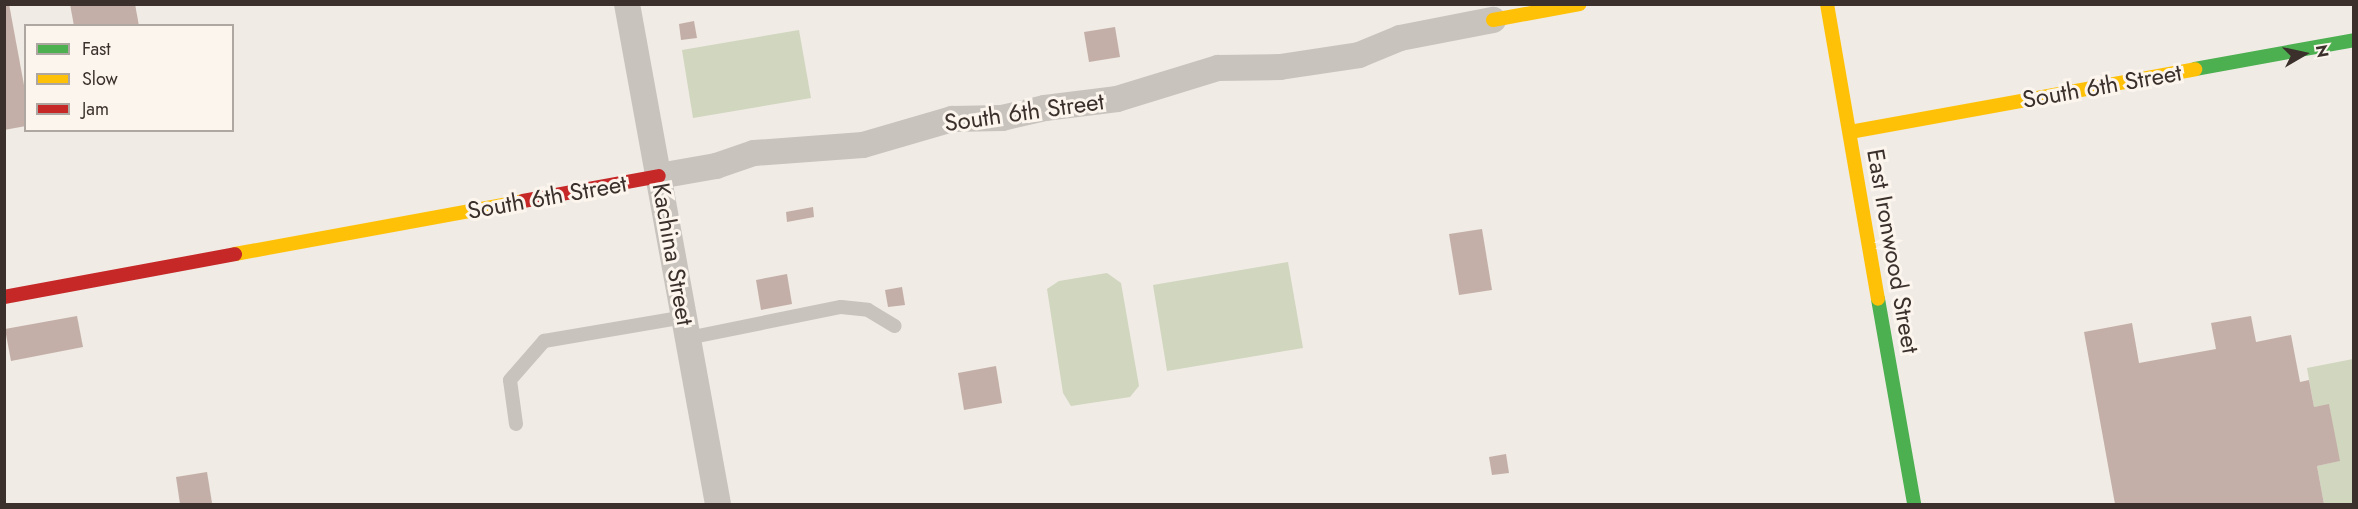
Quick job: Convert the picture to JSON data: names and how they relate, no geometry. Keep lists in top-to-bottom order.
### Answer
{
  "streets": {
    "street": ["South 6th Street", "East Ironwood Street", "Kachina Street"]
  },
  "crossings": [
    ["South 6th Street", "East Ironwood Street"],
    ["South 6th Street", "Kachina Street"]
  ],
  "legend": ["Fast", "Slow", "Jam"],
  "north": "right"
}
